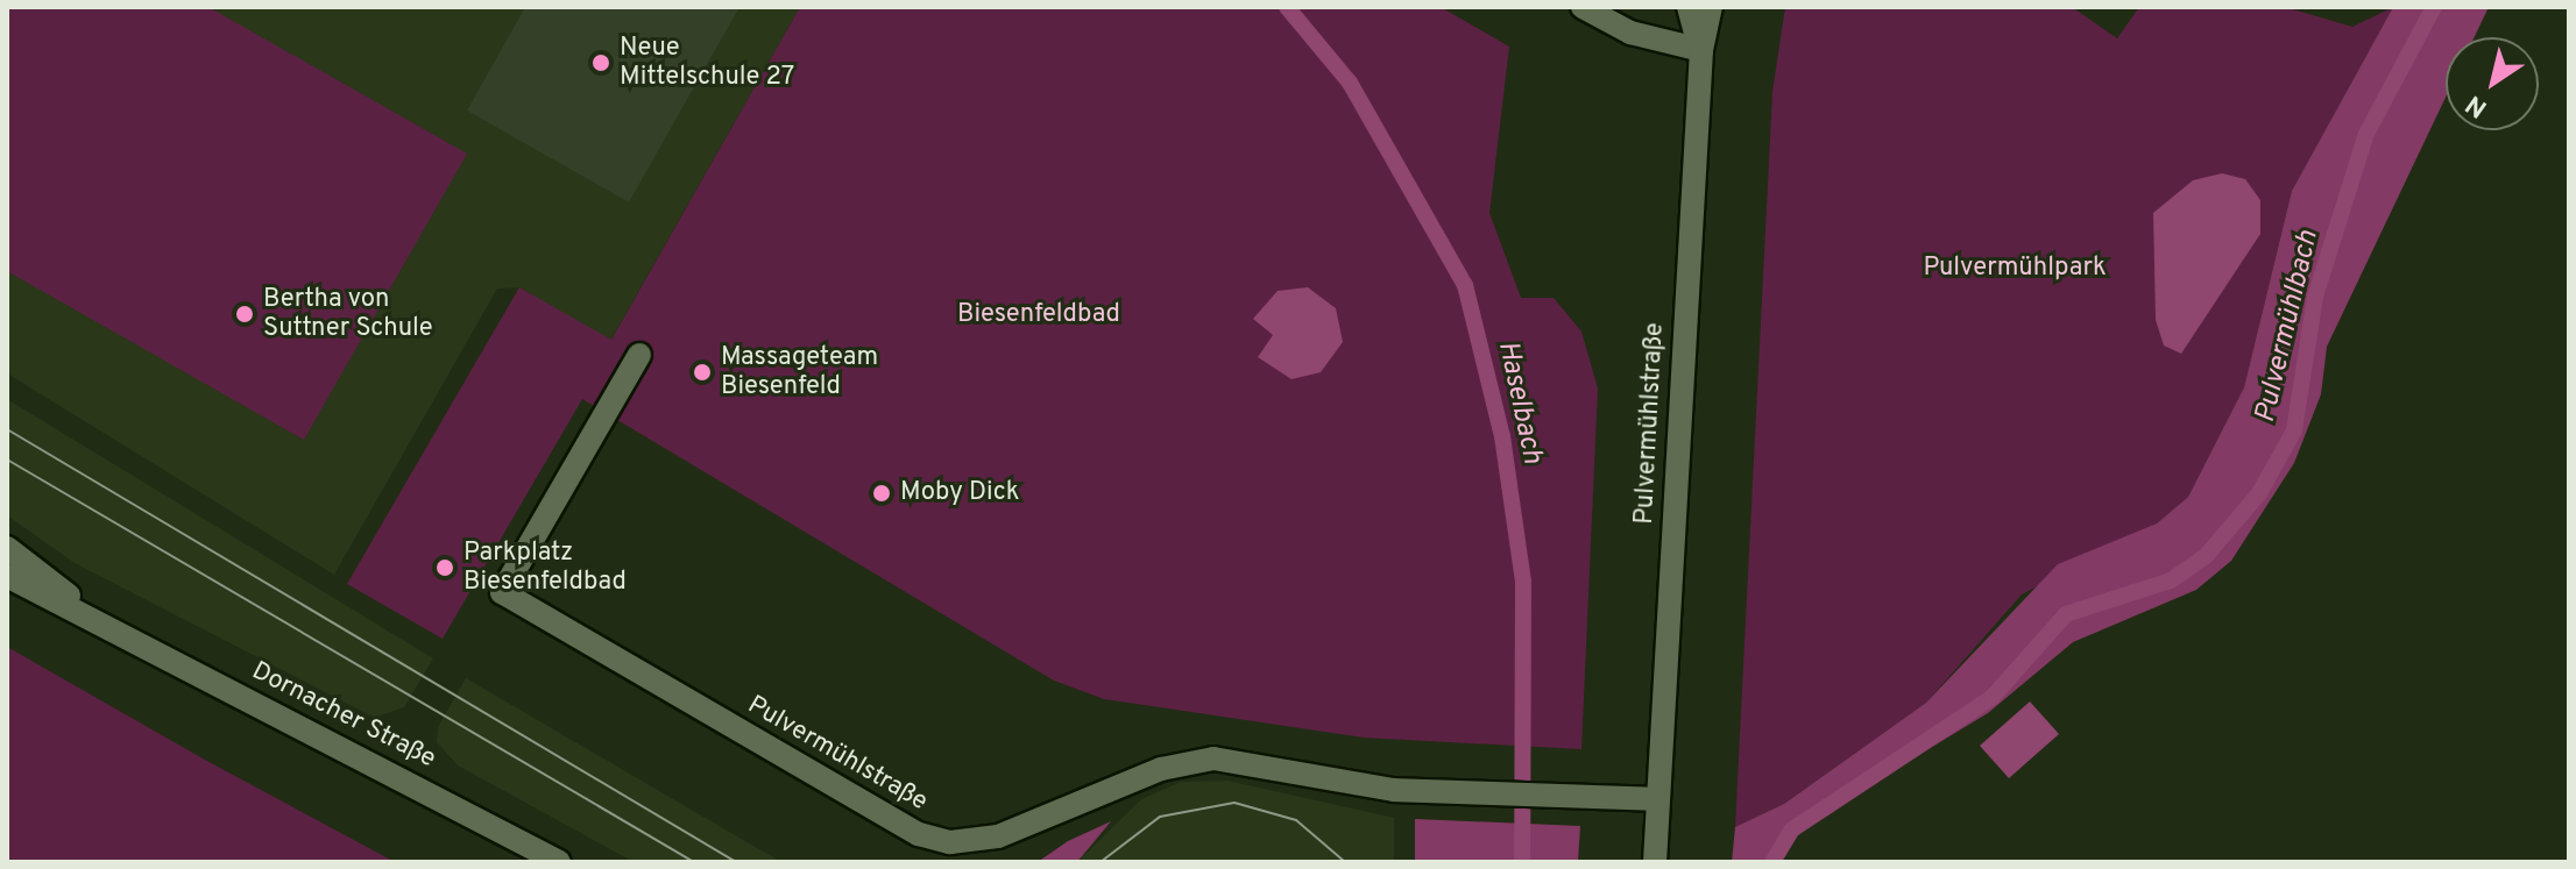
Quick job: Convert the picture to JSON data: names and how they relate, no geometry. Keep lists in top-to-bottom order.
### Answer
{
  "streets": {
    "street": ["Pulvermühlstraße", "Dornacher Straße"]
  },
  "water": ["Pulvermühlbach", "Haselbach"],
  "parks": ["Pulvermühlpark", "Biesenfeldbad"],
  "places": [
    "Neue Mittelschule 27",
    "Bertha von Suttner Schule",
    "Massageteam Biesenfeld",
    "Moby Dick",
    "Parkplatz Biesenfeldbad"
  ],
  "north": "bottom left"
}
